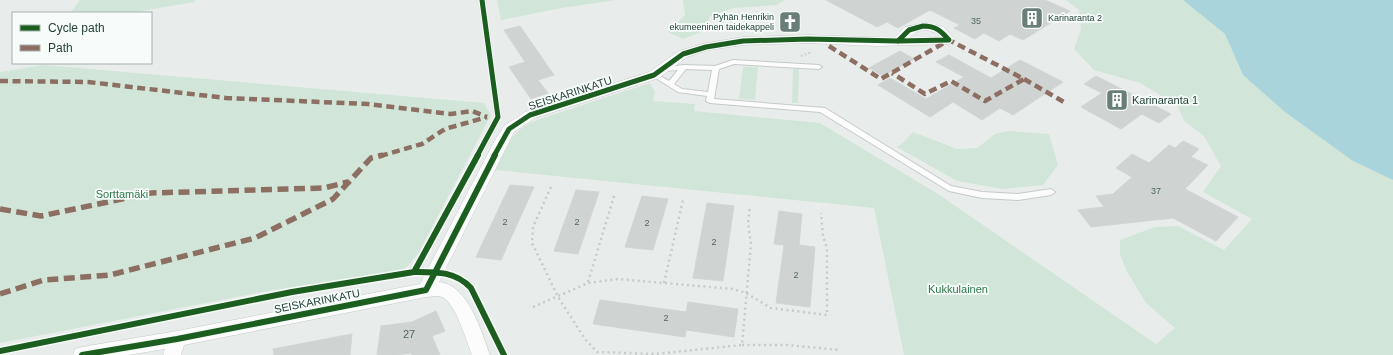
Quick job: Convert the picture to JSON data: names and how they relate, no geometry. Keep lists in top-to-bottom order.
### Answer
{
  "streets": {
    "street": ["SEISKARINKATU"]
  },
  "parks": ["Sorttamäki", "Kukkulainen"],
  "places": {
    "building": ["Karinaranta 2", "Karinaranta 1"],
    "church": ["Pyhän Henrikin ekumeeninen taidekappeli"]
  },
  "house_numbers": [
    "35",
    "37",
    "2",
    "2",
    "2",
    "2",
    "2",
    "2",
    "27"
  ],
  "legend": ["Cycle path", "Path"]
}
